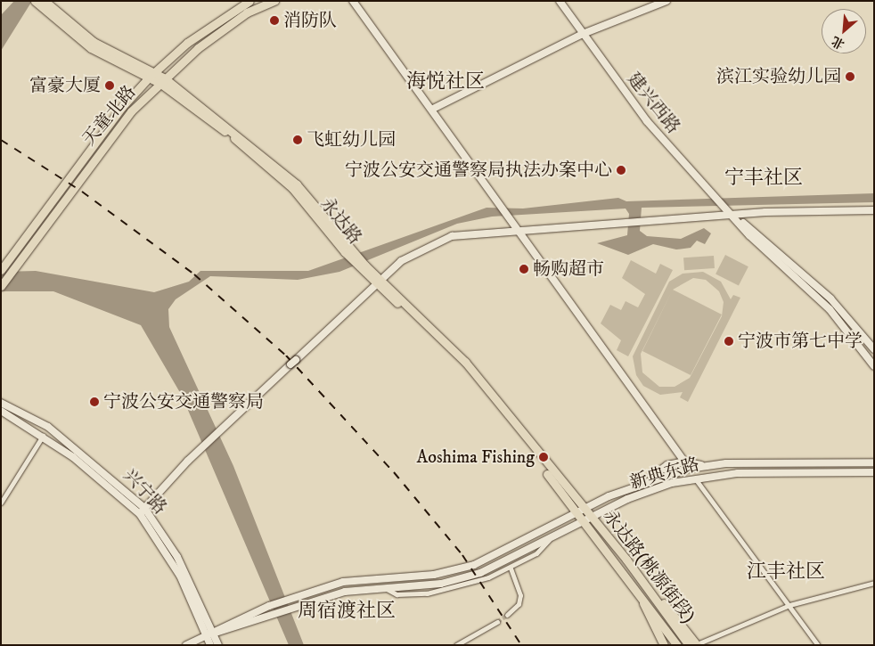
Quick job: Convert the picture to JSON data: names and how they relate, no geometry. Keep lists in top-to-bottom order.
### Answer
{
  "streets": {
    "main road": ["天童北路", "永达路", "永达路(桃源街段)"],
    "street": ["建兴西路", "新典东路", "兴宁路"]
  },
  "crossings": [
    ["天童北路", "永达路"],
    ["永达路", "新典东路"],
    ["永达路", "永达路(桃源街段)"],
    ["新典东路", "兴宁路"],
    ["新典东路", "永达路(桃源街段)"]
  ],
  "districts": [
    "海悦社区",
    "宁丰社区",
    "江丰社区",
    "周宿渡社区"
  ],
  "places": [
    "消防队",
    "滨江实验幼儿园",
    "富豪大厦",
    "飞虹幼儿园",
    "宁波公安交通警察局执法办案中心",
    "畅购超市",
    "宁波市第七中学",
    "宁波公安交通警察局",
    "Aoshima Fishing"
  ],
  "north": "bottom left"
}
